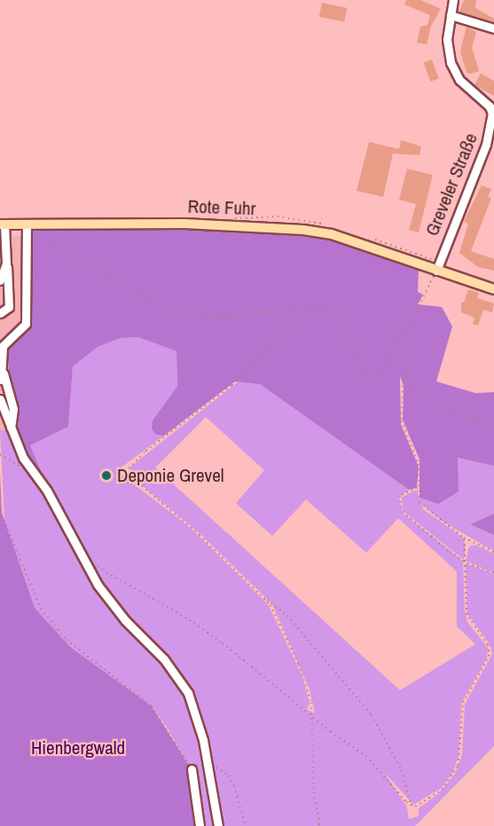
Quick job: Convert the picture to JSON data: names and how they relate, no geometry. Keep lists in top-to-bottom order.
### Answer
{
  "streets": {
    "main road": ["Rote Fuhr"],
    "street": ["Greveler Straße"]
  },
  "crossings": [
    ["Greveler Straße", "Rote Fuhr"]
  ],
  "parks": ["Hienbergwald"],
  "places": ["Deponie Grevel"]
}
